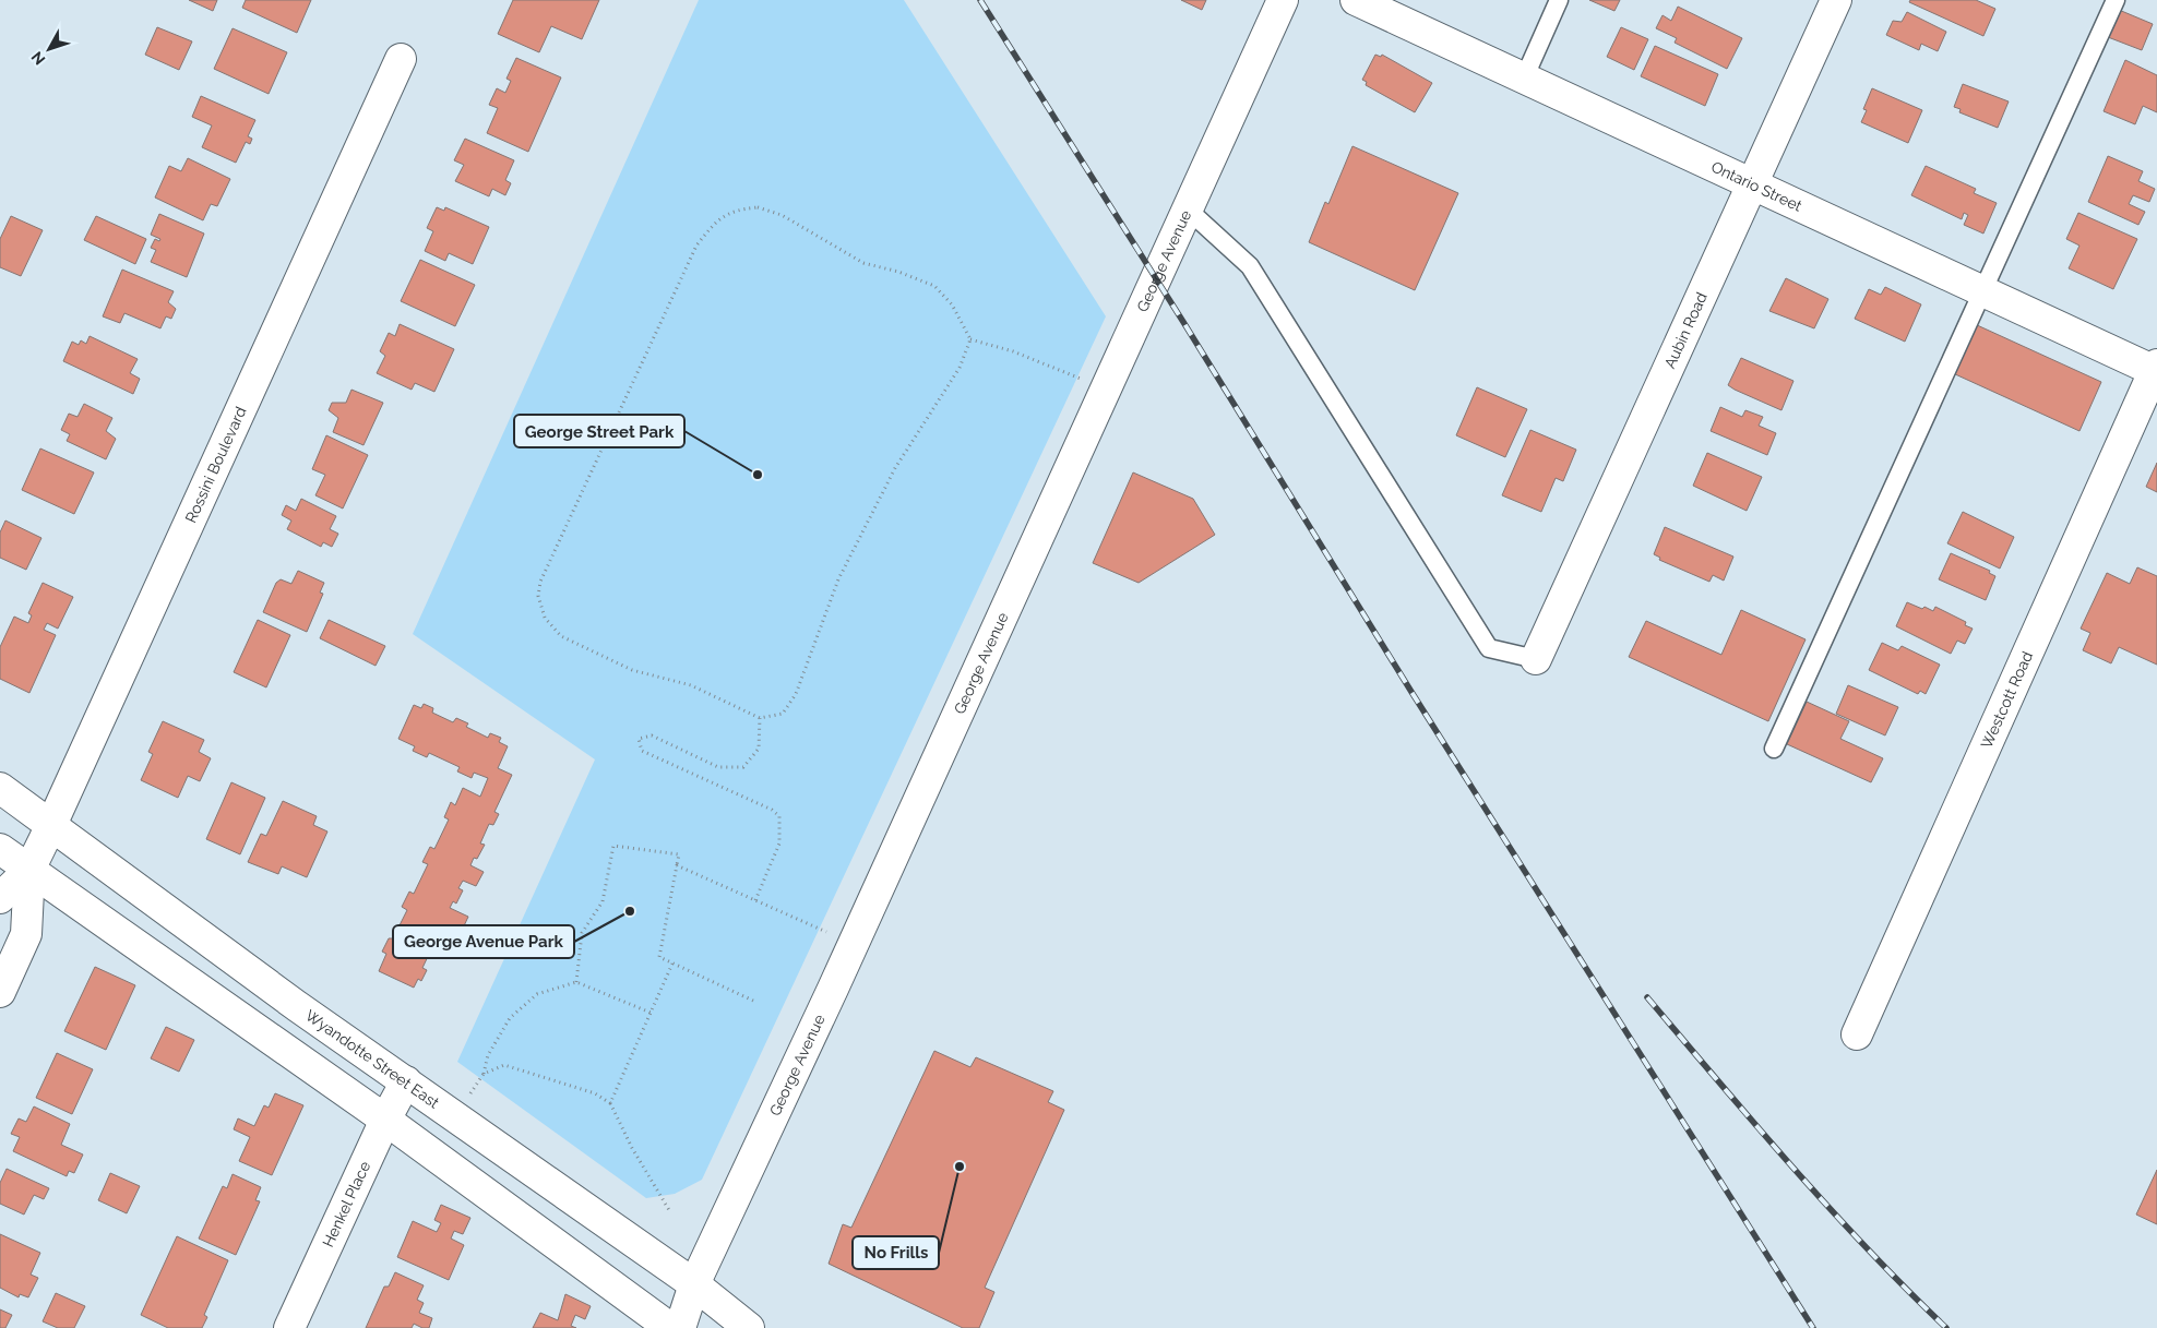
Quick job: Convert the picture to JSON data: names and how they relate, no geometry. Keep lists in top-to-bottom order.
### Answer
{
  "streets": {
    "street": [
      "Ontario Street",
      "George Avenue",
      "Aubin Road",
      "Rossini Boulevard",
      "Westcott Road",
      "Wyandotte Street East",
      "Henkel Place"
    ]
  },
  "crossings": [
    ["Ontario Street", "Aubin Road"],
    ["Ontario Street", "Westcott Road"],
    ["George Avenue", "Wyandotte Street East"],
    ["Rossini Boulevard", "Wyandotte Street East"],
    ["Wyandotte Street East", "Henkel Place"]
  ],
  "places": ["George Street Park", "George Avenue Park", "No Frills"],
  "north": "bottom left"
}
